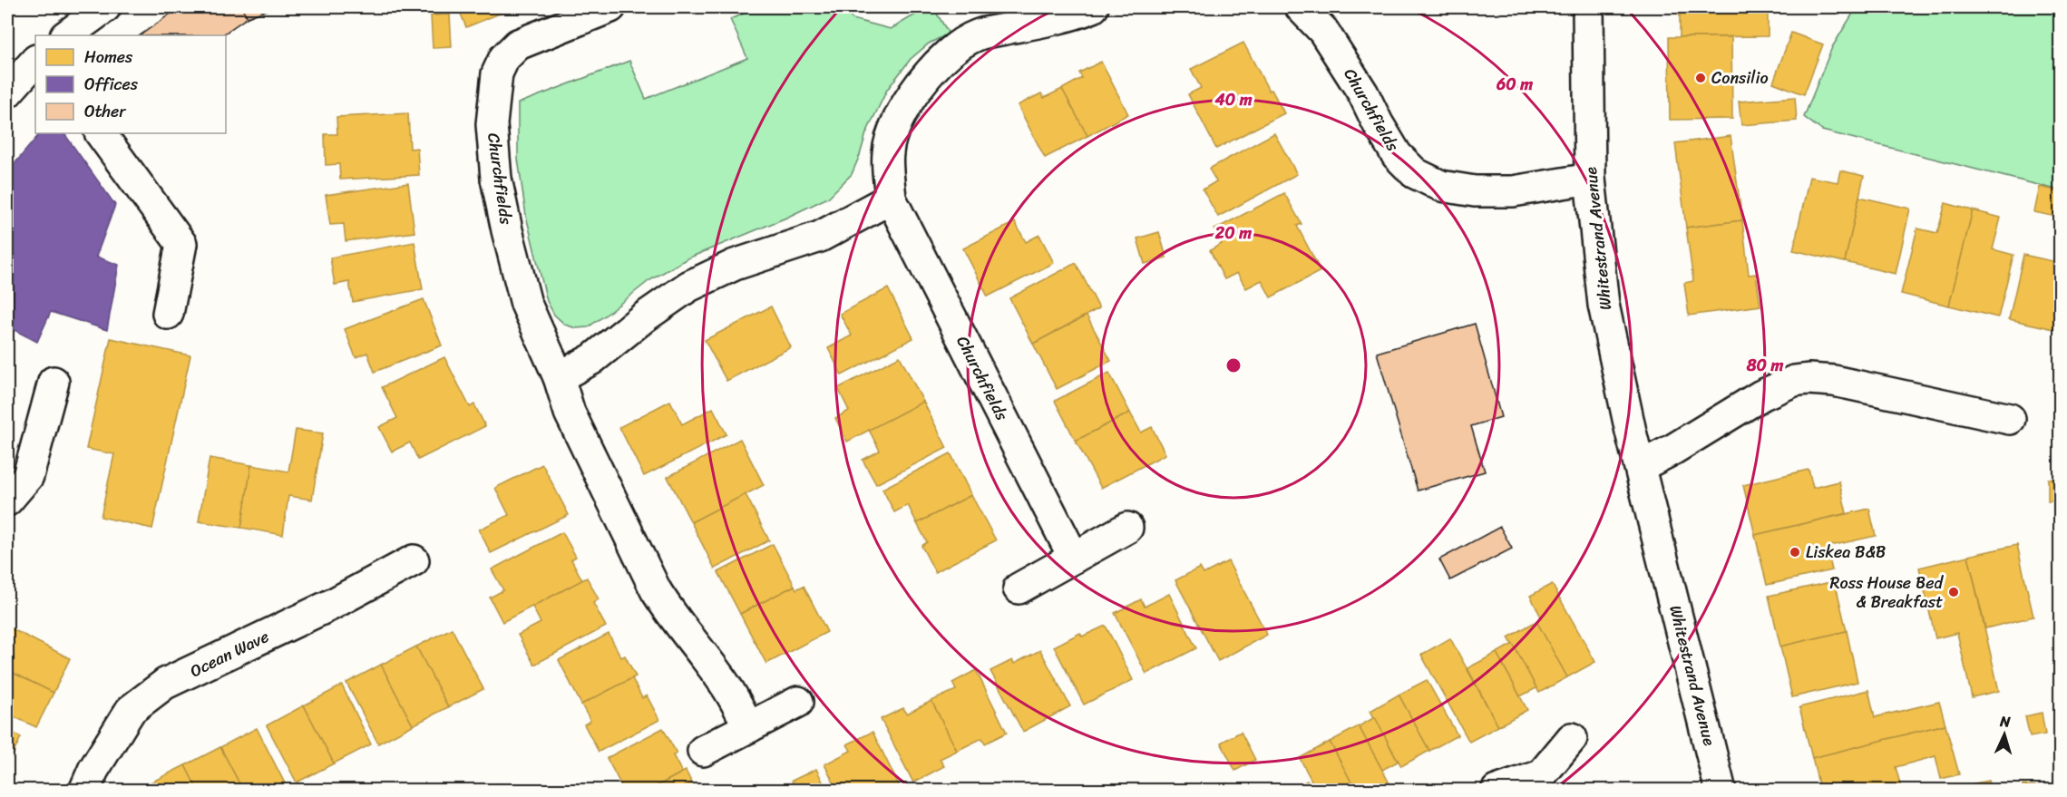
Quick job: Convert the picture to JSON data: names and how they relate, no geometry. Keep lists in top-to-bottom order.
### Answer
{
  "streets": {
    "street": ["Churchfields", "Whitestrand Avenue", "Ocean Wave"]
  },
  "crossings": [
    ["Churchfields", "Whitestrand Avenue"]
  ],
  "places": ["Consilio", "Liskea B&B", "Ross House Bed & Breakfast"],
  "legend": ["Homes", "Offices", "Other"],
  "north": "top",
  "rings": [
    "60 m",
    "40 m",
    "20 m",
    "80 m"
  ]
}
